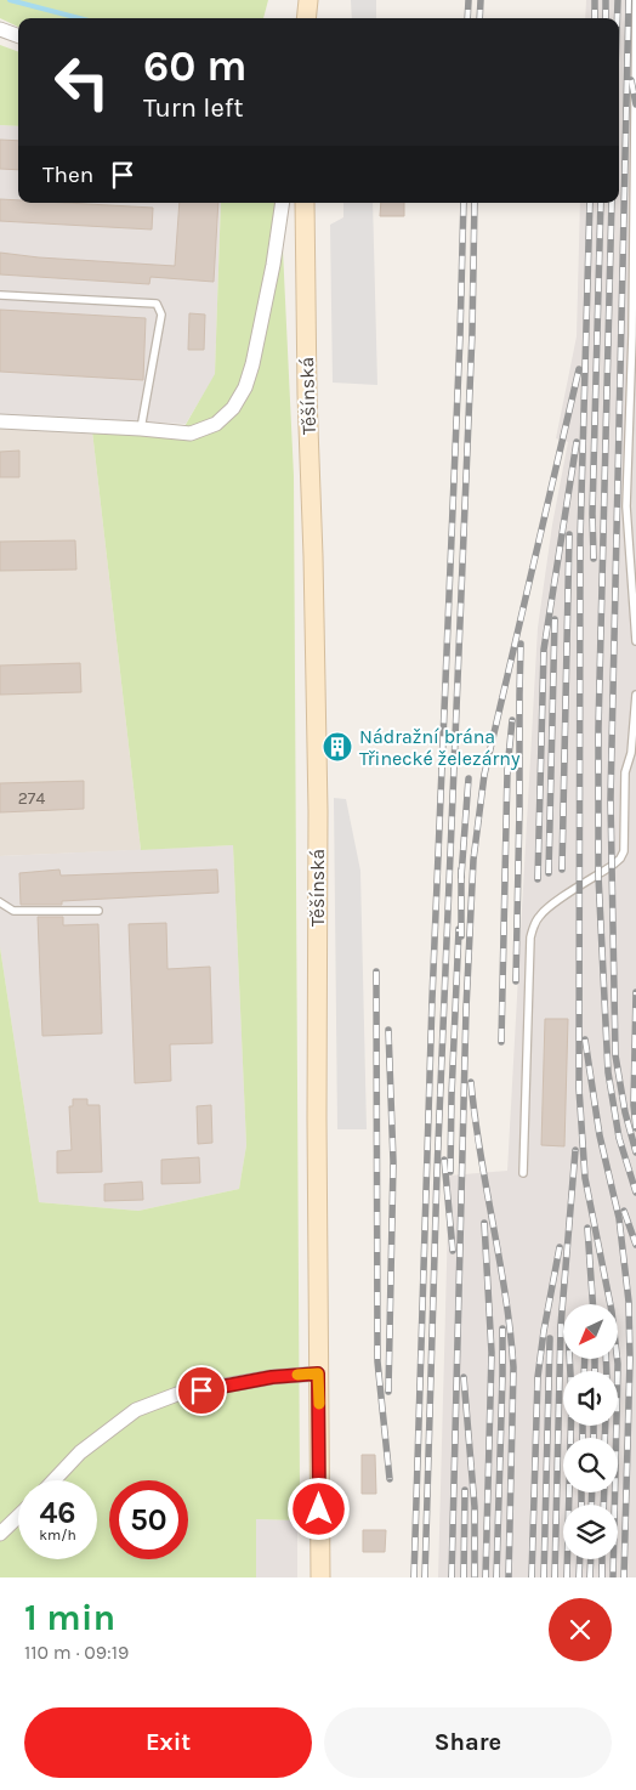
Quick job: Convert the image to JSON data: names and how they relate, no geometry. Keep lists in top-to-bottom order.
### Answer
{
  "streets": {
    "main road": ["Těšínská"]
  },
  "places": {
    "building": ["Nádražní brána Třinecké železárny"]
  },
  "house_numbers": ["274"],
  "north": "bottom left",
  "page": {
    "turn": ["60 m", "Turn left"],
    "then": "Then",
    "speed": "46 km/h",
    "limit": "50",
    "heading": ["1 min", "110 m · 09:19"],
    "buttons": ["Exit", "Share"]
  }
}
